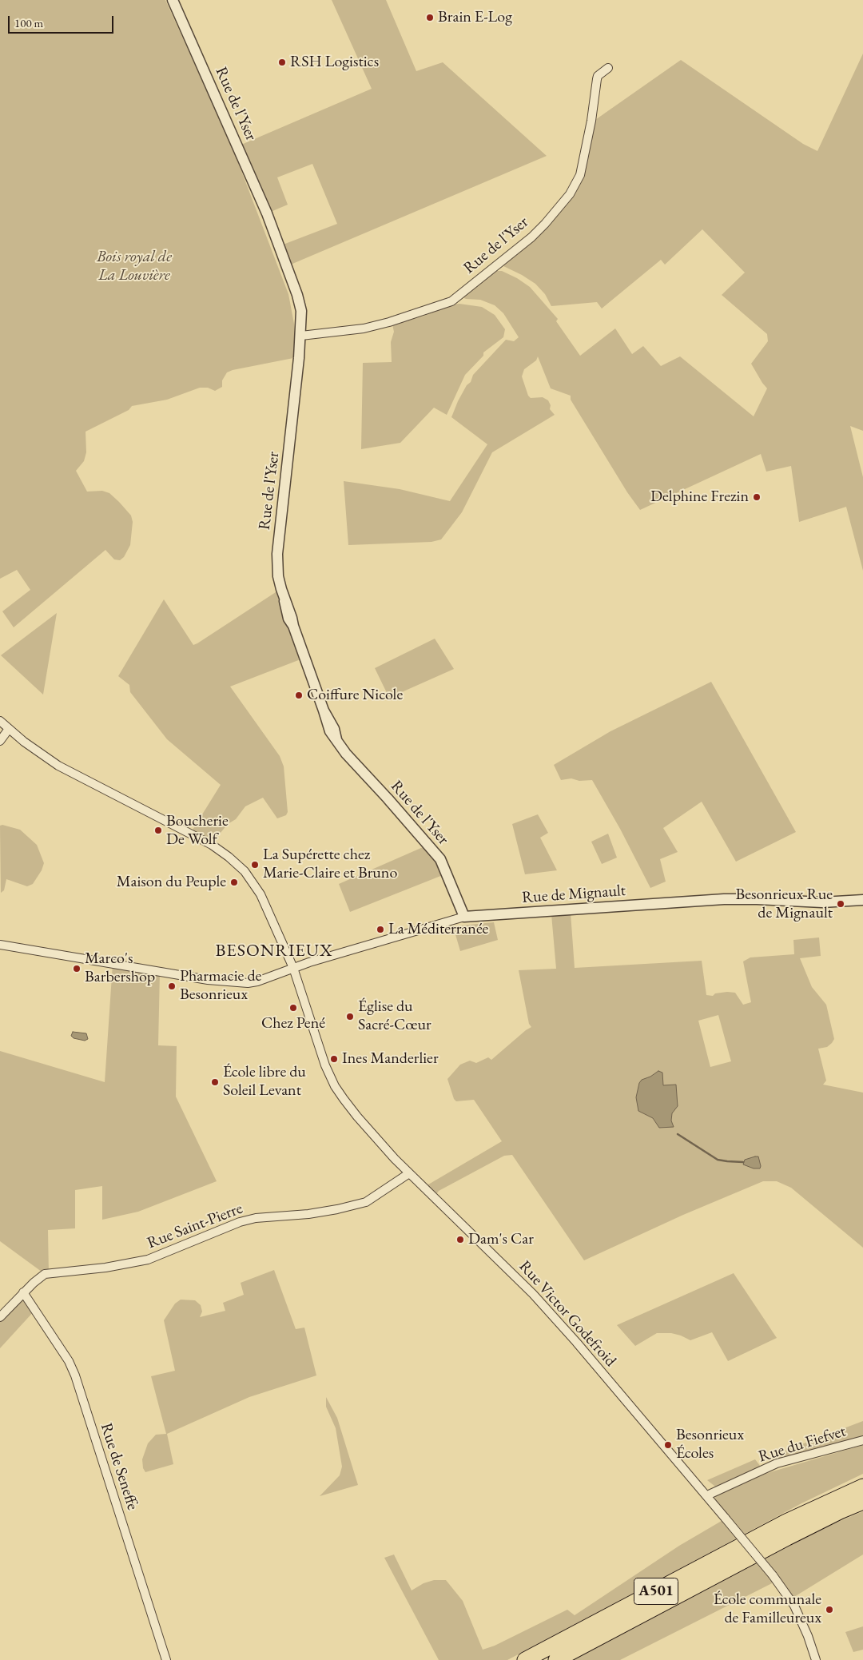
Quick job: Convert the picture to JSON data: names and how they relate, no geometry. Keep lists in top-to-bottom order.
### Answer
{
  "streets": {
    "highway": ["A501"],
    "street": [
      "Rue de l'Yser",
      "Rue de Mignault",
      "Rue Saint-Pierre",
      "Rue Victor Godefroid",
      "Rue du Fiefvet",
      "Rue de Seneffe"
    ]
  },
  "crossings": [
    ["Rue de l'Yser", "Rue de Mignault"],
    ["Rue de Mignault", "Rue Victor Godefroid"],
    ["Rue Saint-Pierre", "Rue Victor Godefroid"],
    ["Rue Saint-Pierre", "Rue de Seneffe"],
    ["Rue Victor Godefroid", "Rue du Fiefvet"]
  ],
  "districts": ["BESONRIEUX"],
  "parks": ["Bois royal de La Louvière"],
  "places": [
    "Brain E-Log",
    "RSH Logistics",
    "Delphine Frezin",
    "Coiffure Nicole",
    "Boucherie De Wolf",
    "La Supérette chez Marie-Claire et Bruno",
    "Maison du Peuple",
    "Besonrieux Rue de Mignault",
    "La Méditerranée",
    "Marco's Barbershop",
    "Pharmacie de Besonrieux",
    "Chez Pené",
    "Église du Sacré-Cœur",
    "Ines Manderlier",
    "École libre du Soleil Levant",
    "Dam's Car",
    "Besonrieux Écoles",
    "École communale de Familleureux"
  ],
  "scale_bar": "100 m"
}
